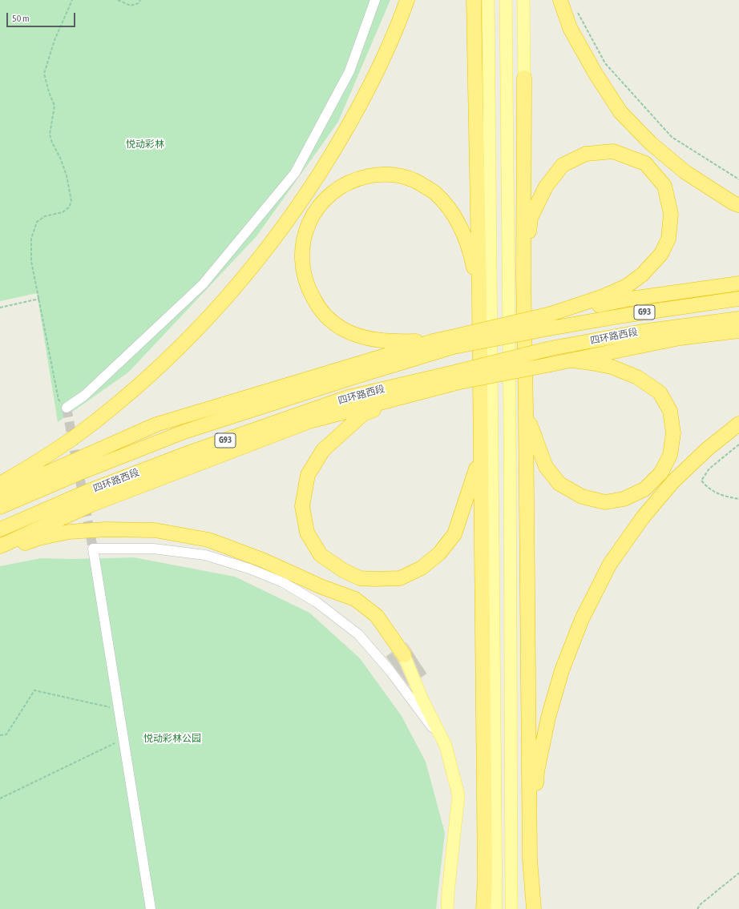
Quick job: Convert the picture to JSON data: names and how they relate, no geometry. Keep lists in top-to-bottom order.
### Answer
{
  "streets": {
    "highway": ["G93", "四环路西段"]
  },
  "parks": ["悦动彩林", "悦动彩林公园"],
  "scale_bar": "50 m"
}
